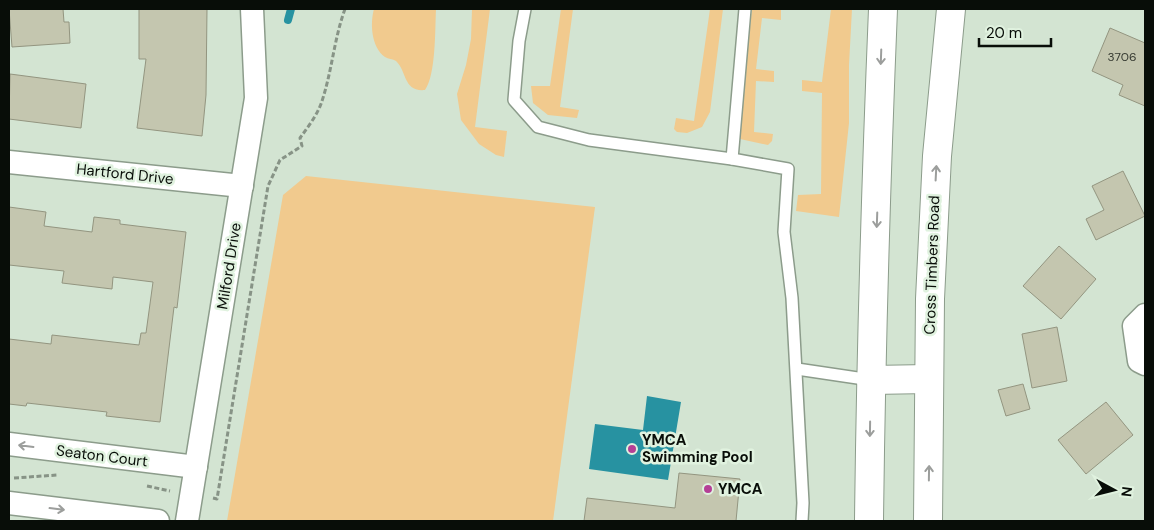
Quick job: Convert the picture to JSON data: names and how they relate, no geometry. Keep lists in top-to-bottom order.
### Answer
{
  "streets": {
    "main road": ["Cross Timbers Road"],
    "street": ["Hartford Drive", "Milford Drive", "Seaton Court"]
  },
  "crossings": [
    ["Hartford Drive", "Milford Drive"],
    ["Milford Drive", "Seaton Court"]
  ],
  "places": ["YMCA Swimming Pool", "YMCA"],
  "house_numbers": ["3706"],
  "scale_bar": "20 m",
  "north": "right"
}
